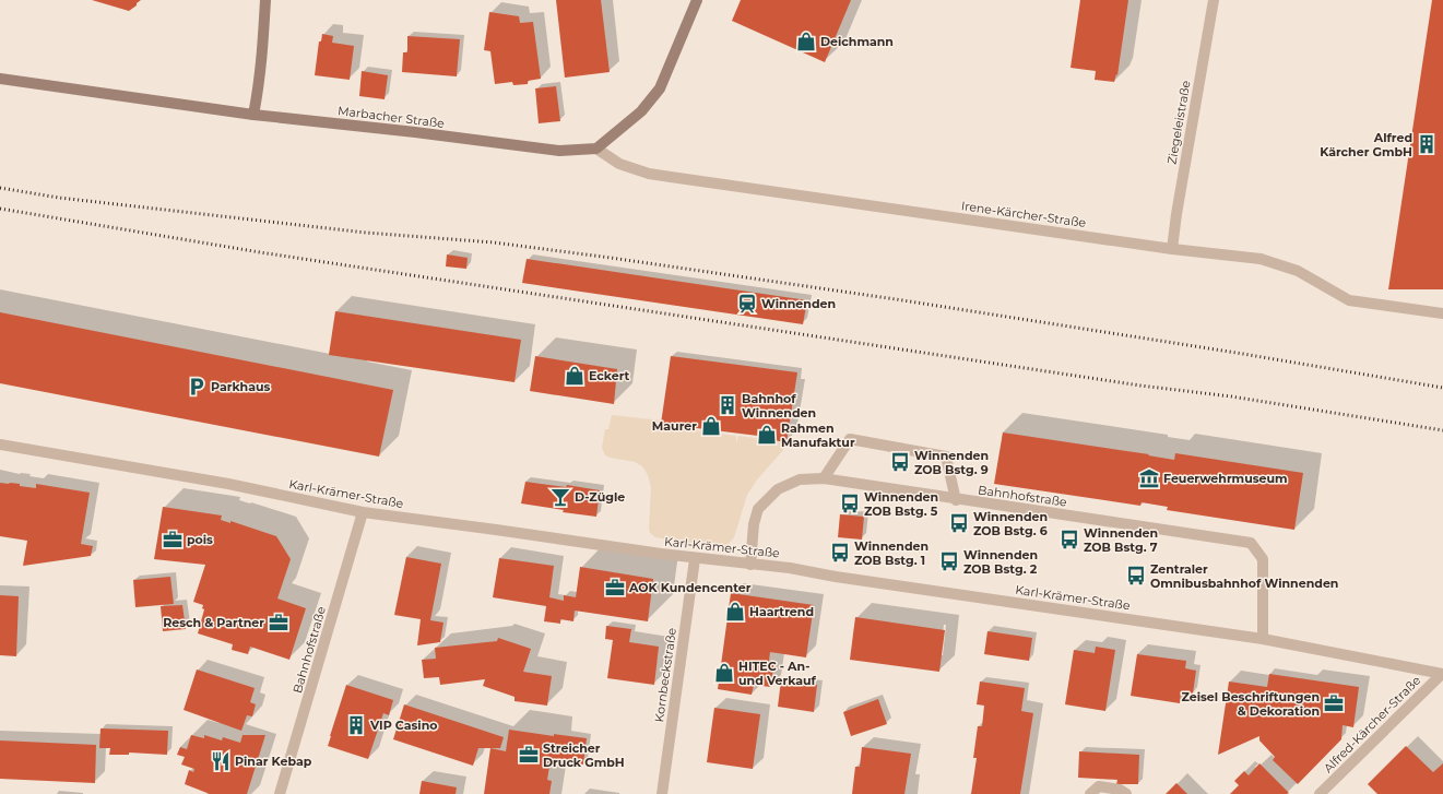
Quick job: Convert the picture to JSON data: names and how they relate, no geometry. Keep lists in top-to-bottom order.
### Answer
{
  "streets": {
    "main road": ["Marbacher Straße"],
    "street": [
      "Ziegeleistraße",
      "Irene-Kärcher-Straße",
      "Karl-Krämer-Straße",
      "Bahnhofstraße",
      "Kornbeckstraße",
      "Alfred-Kärcher-Straße"
    ]
  },
  "crossings": [
    ["Marbacher Straße", "Irene-Kärcher-Straße"],
    ["Ziegeleistraße", "Irene-Kärcher-Straße"],
    ["Karl-Krämer-Straße", "Bahnhofstraße"],
    ["Karl-Krämer-Straße", "Kornbeckstraße"],
    ["Karl-Krämer-Straße", "Alfred-Kärcher-Straße"]
  ],
  "places": {
    "shop": [
      "Deichmann",
      "Eckert",
      "Maurer",
      "Rahmen Manufaktur",
      "Haartrend",
      "HITEC - An- und Verkauf"
    ],
    "building": ["Alfred Kärcher GmbH", "Bahnhof Winnenden", "VIP Casino"],
    "station": ["Winnenden"],
    "parking": ["Parkhaus"],
    "bus stop": [
      "Winnenden ZOB Bstg. 9",
      "Winnenden ZOB Bstg. 5",
      "Winnenden ZOB Bstg. 6",
      "Winnenden ZOB Bstg. 7",
      "Winnenden ZOB Bstg. 1",
      "Winnenden ZOB Bstg. 2",
      "Zentraler Omnibusbahnhof Winnenden"
    ],
    "museum": ["Feuerwehrmuseum"],
    "bar": ["D-Zügle"],
    "office": [
      "pois",
      "AOK Kundencenter",
      "Resch & Partner",
      "Zeisel Beschriftungen & Dekoration",
      "Streicher Druck GmbH"
    ],
    "restaurant": ["Pinar Kebap"]
  }
}
